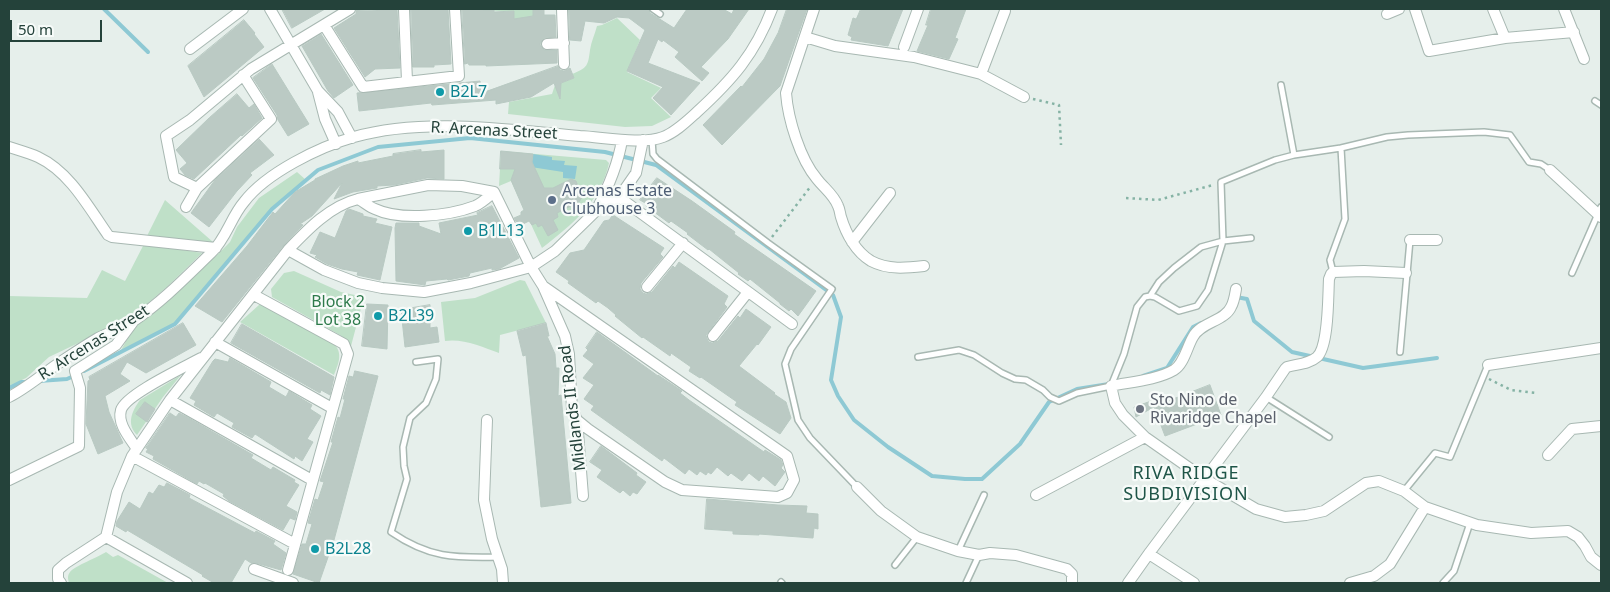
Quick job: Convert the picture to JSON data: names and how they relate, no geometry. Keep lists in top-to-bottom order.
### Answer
{
  "streets": {
    "street": ["R. Arcenas Street", "Midlands II Road"]
  },
  "districts": ["RIVA RIDGE SUBDIVISION"],
  "parks": ["Block 2 Lot 38"],
  "places": [
    "B2L7",
    "Arcenas Estate Clubhouse 3",
    "B1L13",
    "B2L39",
    "Sto Nino de Rivaridge Chapel",
    "B2L28"
  ],
  "scale_bar": "50 m"
}
